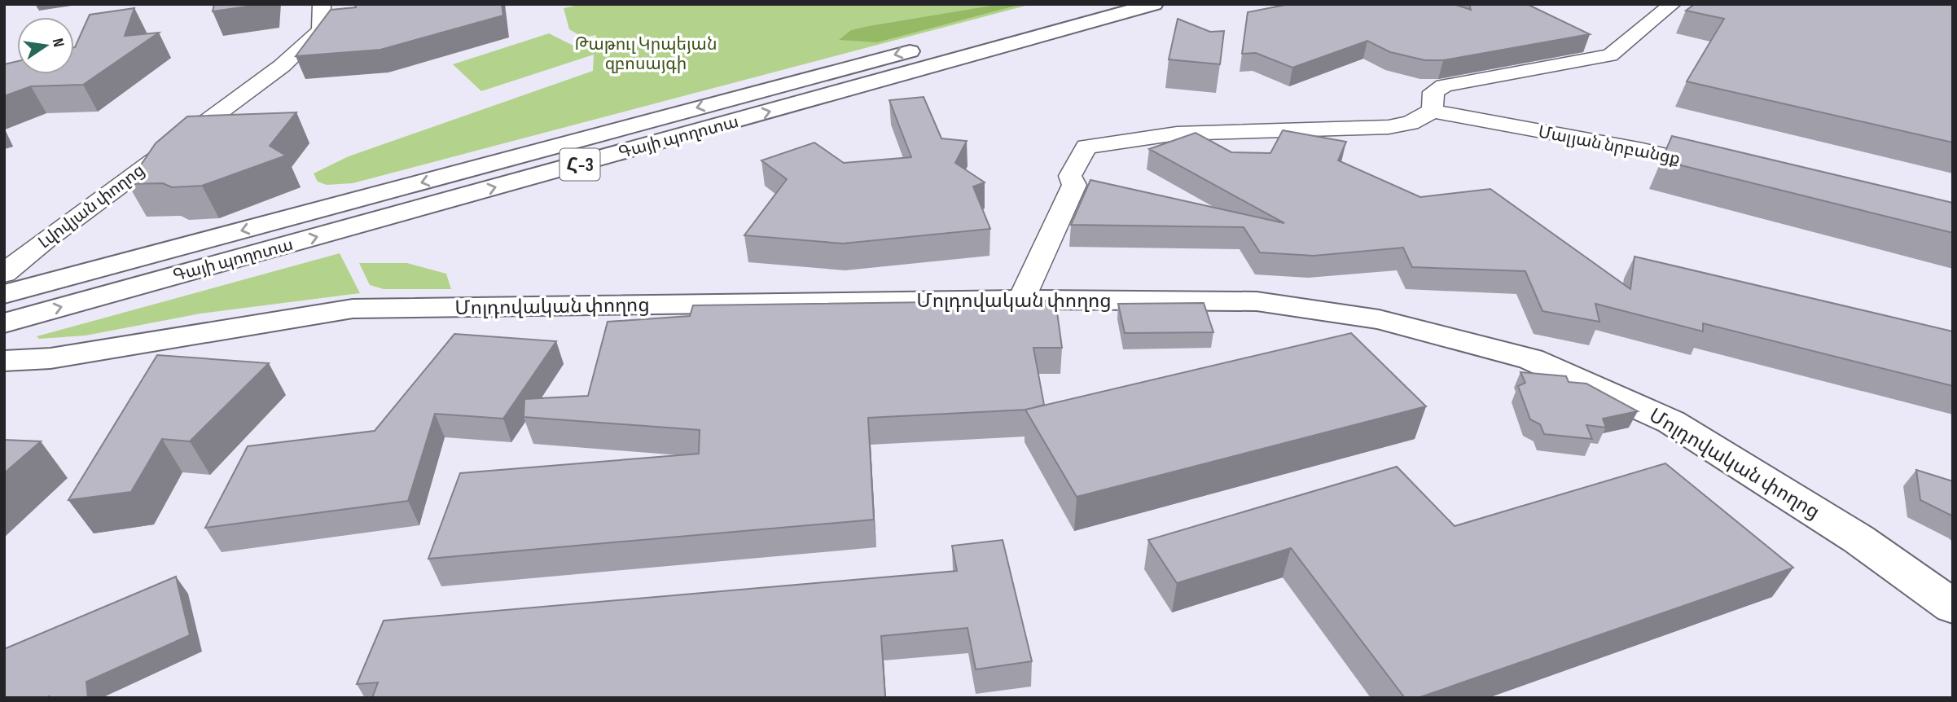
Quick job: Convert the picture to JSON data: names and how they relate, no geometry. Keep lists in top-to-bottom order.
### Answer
{
  "streets": {
    "main road": ["Գայի պողոտա", "Հ-3", "Մոլդովական փողոց"],
    "street": ["Մալյան նրբանցք", "Լվովյան փողոց"]
  },
  "parks": ["Թաթուլ Կրպեյան զբոսայգի"],
  "north": "right"
}
